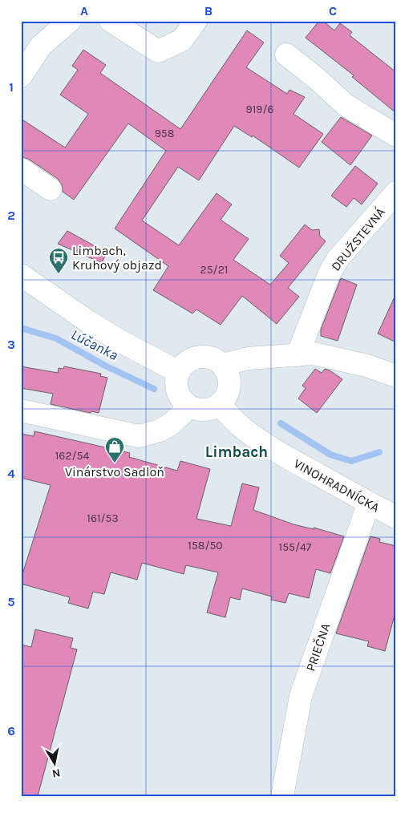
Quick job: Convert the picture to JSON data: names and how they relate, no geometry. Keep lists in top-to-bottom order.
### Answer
{
  "streets": {
    "street": ["DRUŽSTEVNÁ", "VINOHRADNÍCKA", "PRIEČNA"]
  },
  "crossings": [
    ["VINOHRADNÍCKA", "PRIEČNA"]
  ],
  "districts": ["Limbach"],
  "water": ["Lúčanka"],
  "places": {
    "bus stop": ["Limbach, Kruhový objazd"],
    "shop": ["Vinárstvo Sadloň"]
  },
  "house_numbers": [
    "919/6",
    "958",
    "25/21",
    "162/54",
    "161/53",
    "158/50",
    "155/47"
  ],
  "north": "bottom",
  "grid": {
    "columns": ["A", "B", "C"],
    "rows": [
      "1",
      "2",
      "3",
      "4",
      "5",
      "6"
    ]
  }
}
